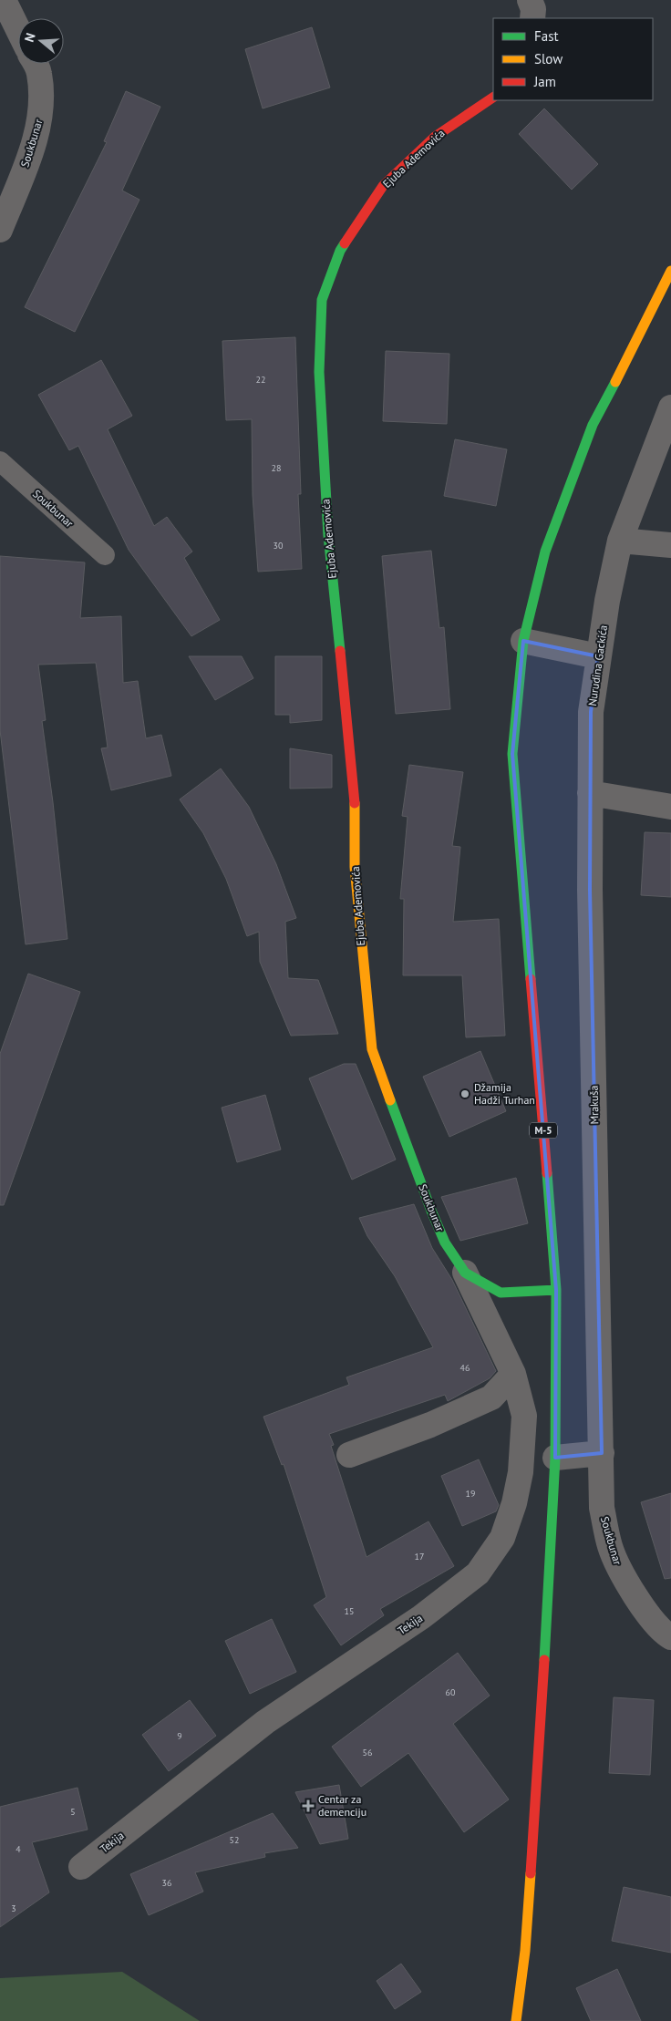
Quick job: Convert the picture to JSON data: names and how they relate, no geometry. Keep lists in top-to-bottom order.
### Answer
{
  "streets": {
    "main road": ["Soukbunar", "Ejuba Ademovića", "M-5"],
    "street": ["Nurudina Gackića", "Mrakuša", "Tekija"]
  },
  "crossings": [
    ["Soukbunar", "Ejuba Ademovića"],
    ["Soukbunar", "Mrakuša"],
    ["Soukbunar", "M-5"],
    ["Soukbunar", "Tekija"],
    ["Nurudina Gackića", "Mrakuša"]
  ],
  "places": {
    "other": ["Džamija Hadži Turhan"],
    "health": ["Centar za demenciju"]
  },
  "house_numbers": [
    "22",
    "28",
    "30",
    "46",
    "19",
    "17",
    "15",
    "60",
    "9",
    "56",
    "5",
    "52",
    "4",
    "36",
    "3"
  ],
  "legend": ["Fast", "Slow", "Jam"],
  "north": "left"
}
